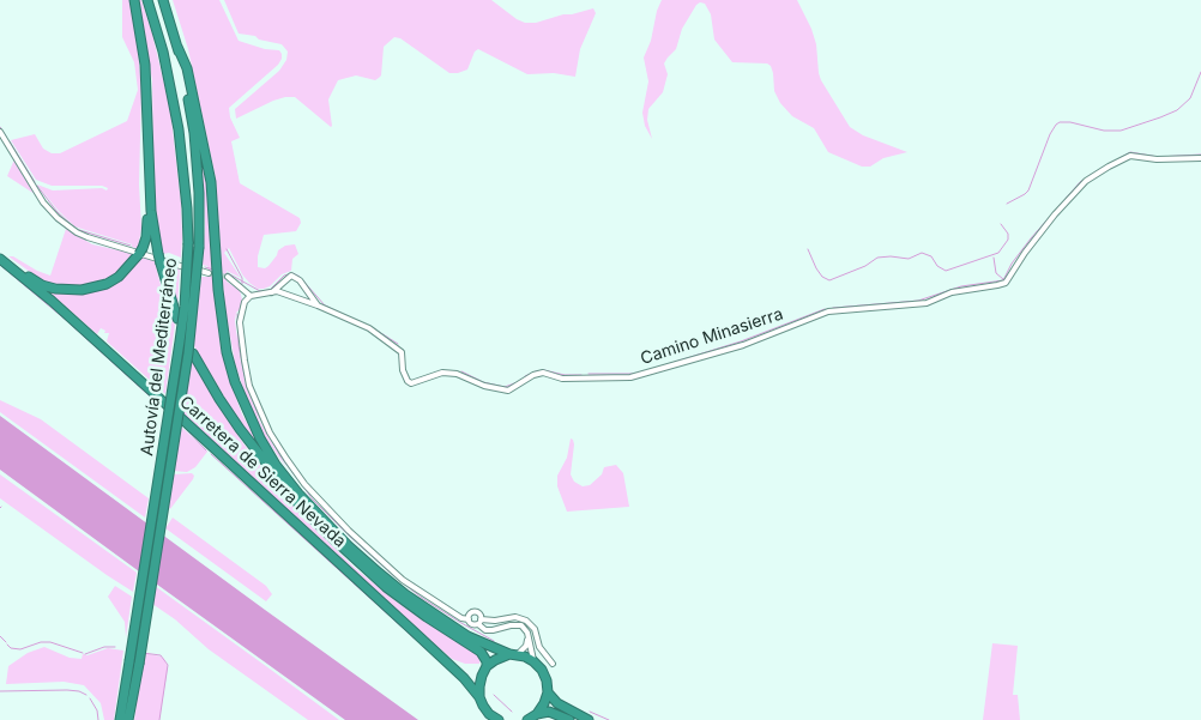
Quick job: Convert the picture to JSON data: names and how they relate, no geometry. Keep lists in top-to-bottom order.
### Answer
{
  "streets": {
    "highway": ["Autovía del Mediterráneo", "Carretera de Sierra Nevada"],
    "street": ["Camino Minasierra"]
  }
}
